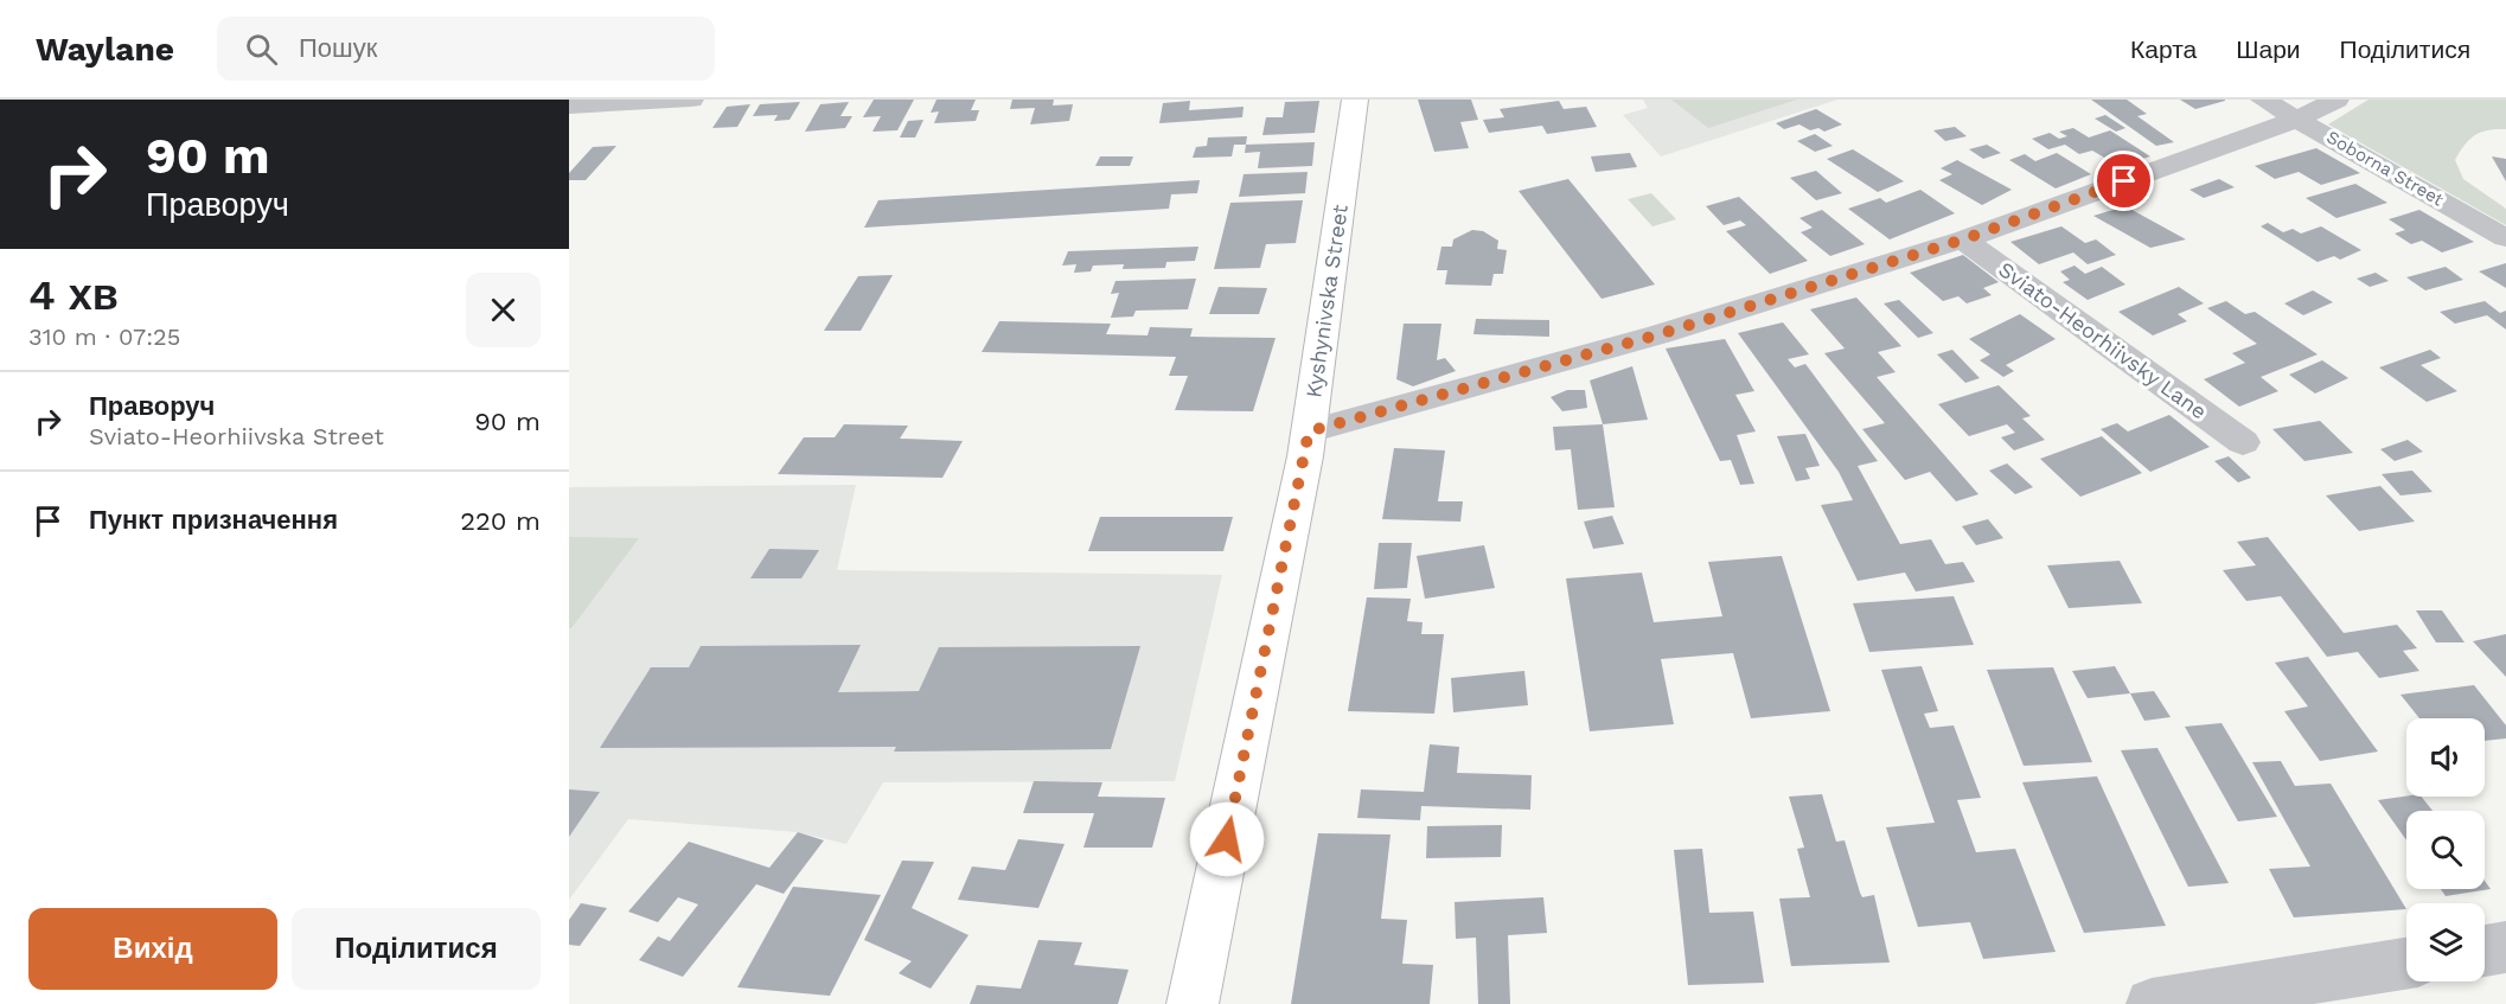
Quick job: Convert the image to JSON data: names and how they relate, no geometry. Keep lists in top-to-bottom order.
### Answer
{
  "streets": {
    "main road": ["Kyshynivska Street"],
    "street": ["Soborna Street", "Sviato-Heorhiivsky Lane"]
  },
  "page": {
    "header": "Waylane",
    "search": "Пошук",
    "nav": ["Карта", "Шари", "Поділитися"],
    "turn": ["90 m", "Праворуч"],
    "heading": ["4 хв", "310 m · 07:25"],
    "list": [
      {
        "name": "Праворуч",
        "note": "Sviato-Heorhiivska Street",
        "value": "90 m"
      },
      {
        "name": "Пункт призначення",
        "value": "220 m"
      }
    ],
    "buttons": ["Вихід", "Поділитися"]
  }
}
